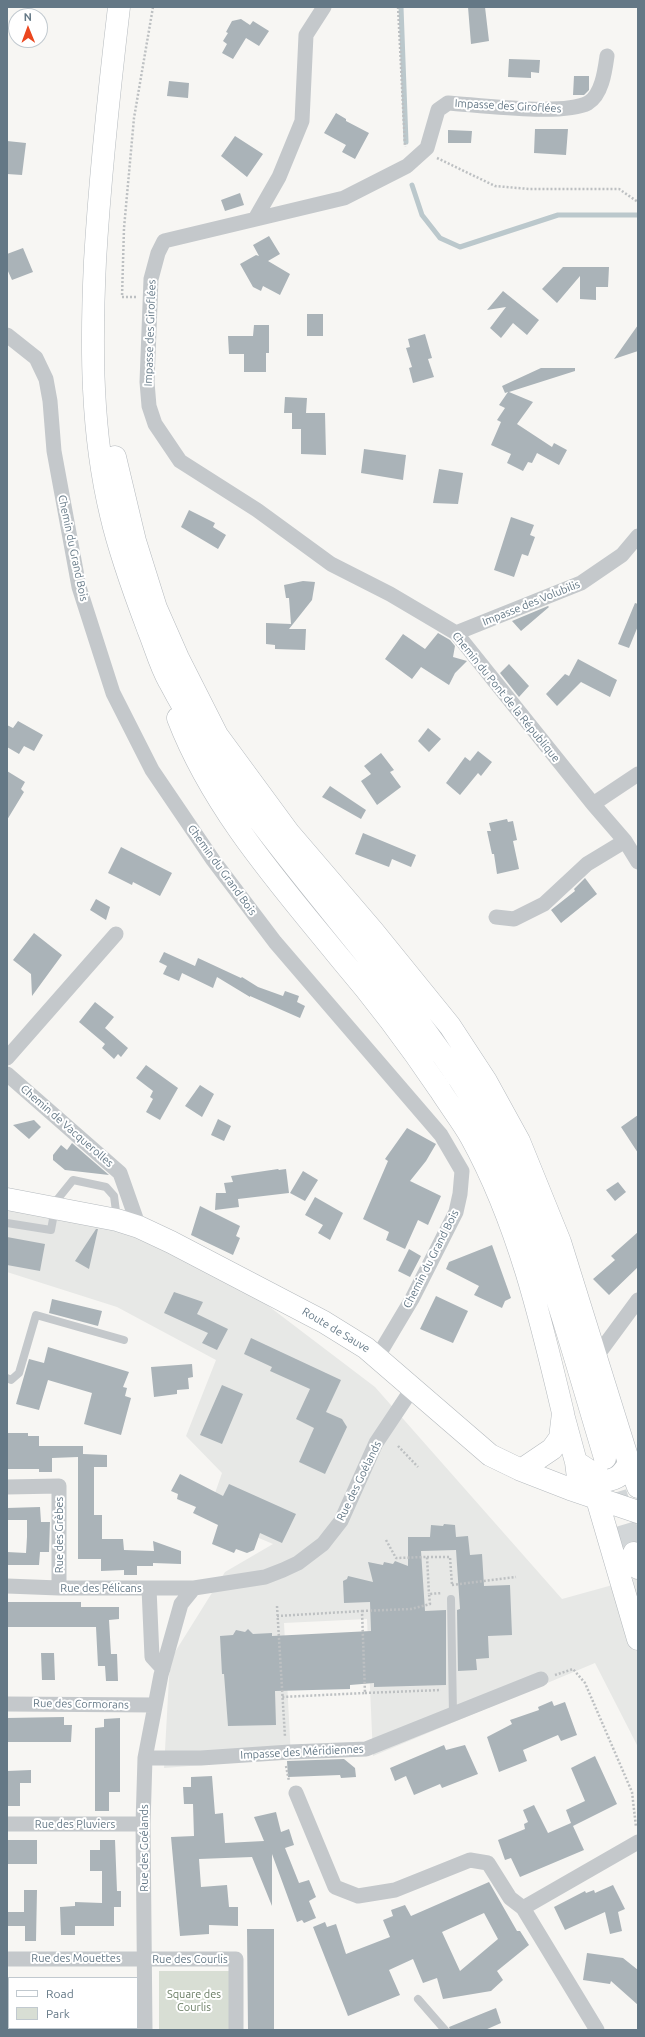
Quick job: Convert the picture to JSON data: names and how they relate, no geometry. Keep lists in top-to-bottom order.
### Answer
{
  "streets": {
    "main road": ["Route de Sauve"],
    "street": [
      "Impasse des Giroflées",
      "Chemin du Grand Bois",
      "Impasse des Volubilis",
      "Chemin du Pont de la République",
      "Chemin de Vacquerolles",
      "Rue des Goélands",
      "Rue des Grèbes",
      "Rue des Pélicans",
      "Rue des Cormorans",
      "Impasse des Méridiennes",
      "Rue des Pluviers",
      "Rue des Mouettes",
      "Rue des Courlis"
    ]
  },
  "crossings": [
    ["Impasse des Giroflées", "Chemin du Pont de la République"],
    ["Chemin du Grand Bois", "Route de Sauve"],
    ["Impasse des Volubilis", "Chemin du Pont de la République"],
    ["Chemin de Vacquerolles", "Route de Sauve"],
    ["Route de Sauve", "Rue des Goélands"],
    ["Rue des Goélands", "Rue des Pélicans"],
    ["Rue des Goélands", "Rue des Cormorans"],
    ["Rue des Goélands", "Impasse des Méridiennes"],
    ["Rue des Goélands", "Rue des Pluviers"],
    ["Rue des Goélands", "Rue des Mouettes"],
    ["Rue des Goélands", "Rue des Courlis"],
    ["Rue des Grèbes", "Rue des Pélicans"],
    ["Rue des Mouettes", "Rue des Courlis"]
  ],
  "parks": ["Square des Courlis"],
  "legend": ["Road", "Park"],
  "north": "top"
}
